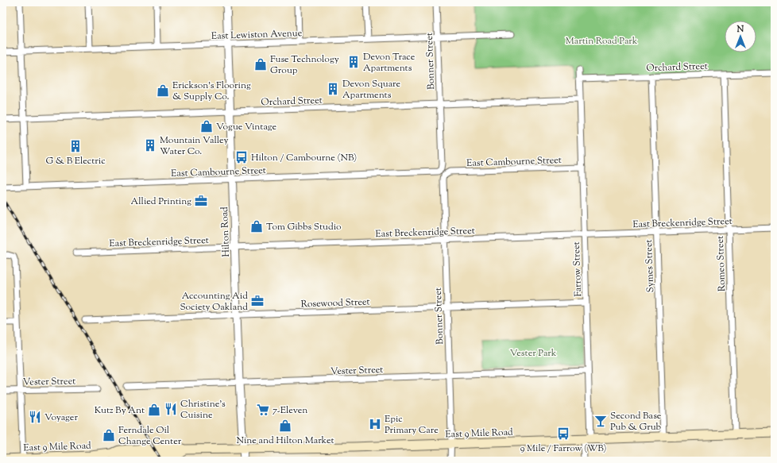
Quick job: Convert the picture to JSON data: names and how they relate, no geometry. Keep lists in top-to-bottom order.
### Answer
{
  "streets": {
    "main road": ["East 9 Mile Road"],
    "street": [
      "East Lewiston Avenue",
      "Bonner Street",
      "Orchard Street",
      "East Cambourne Street",
      "East Breckenridge Street",
      "Hilton Road",
      "Romeo Street",
      "Symes Street",
      "Farrow Street",
      "Rosewood Street",
      "Vester Street"
    ]
  },
  "crossings": [
    ["East Lewiston Avenue", "Bonner Street"],
    ["East Lewiston Avenue", "Hilton Road"],
    ["Bonner Street", "Orchard Street"],
    ["Bonner Street", "East Cambourne Street"],
    ["Bonner Street", "East Breckenridge Street"],
    ["Bonner Street", "Rosewood Street"],
    ["Bonner Street", "Vester Street"],
    ["Bonner Street", "East 9 Mile Road"],
    ["Orchard Street", "Hilton Road"],
    ["Orchard Street", "Romeo Street"],
    ["Orchard Street", "Symes Street"],
    ["Orchard Street", "Farrow Street"],
    ["East Cambourne Street", "Hilton Road"],
    ["East Cambourne Street", "Farrow Street"],
    ["East Breckenridge Street", "Hilton Road"],
    ["East Breckenridge Street", "Romeo Street"],
    ["East Breckenridge Street", "Symes Street"],
    ["East Breckenridge Street", "Farrow Street"],
    ["Hilton Road", "Rosewood Street"],
    ["Hilton Road", "Vester Street"],
    ["Hilton Road", "East 9 Mile Road"],
    ["Romeo Street", "East 9 Mile Road"],
    ["Symes Street", "East 9 Mile Road"],
    ["Farrow Street", "Rosewood Street"],
    ["Farrow Street", "Vester Street"],
    ["Farrow Street", "East 9 Mile Road"]
  ],
  "parks": ["Martin Road Park", "Vester Park"],
  "places": {
    "building": [
      "Devon Trace Apartments",
      "Devon Square Apartments",
      "Mountain Valley Water Co.",
      "G & B Electric"
    ],
    "shop": [
      "Fuse Technology Group",
      "Erickson's Flooring & Supply Co.",
      "Vogue Vintage",
      "Tom Gibbs Studio",
      "Kutz By Ant",
      "Nine and Hilton Market",
      "Ferndale Oil Change Center"
    ],
    "bus stop": ["Hilton / Cambourne (NB)", "9 Mile / Farrow (WB)"],
    "office": ["Allied Printing", "Accounting Aid Society Oakland"],
    "restaurant": ["Christine's Cuisine", "Voyager"],
    "supermarket": ["7-Eleven"],
    "bar": ["Second Base Pub & Grub"],
    "hospital": ["Epic Primary Care"]
  },
  "north": "top"
}
